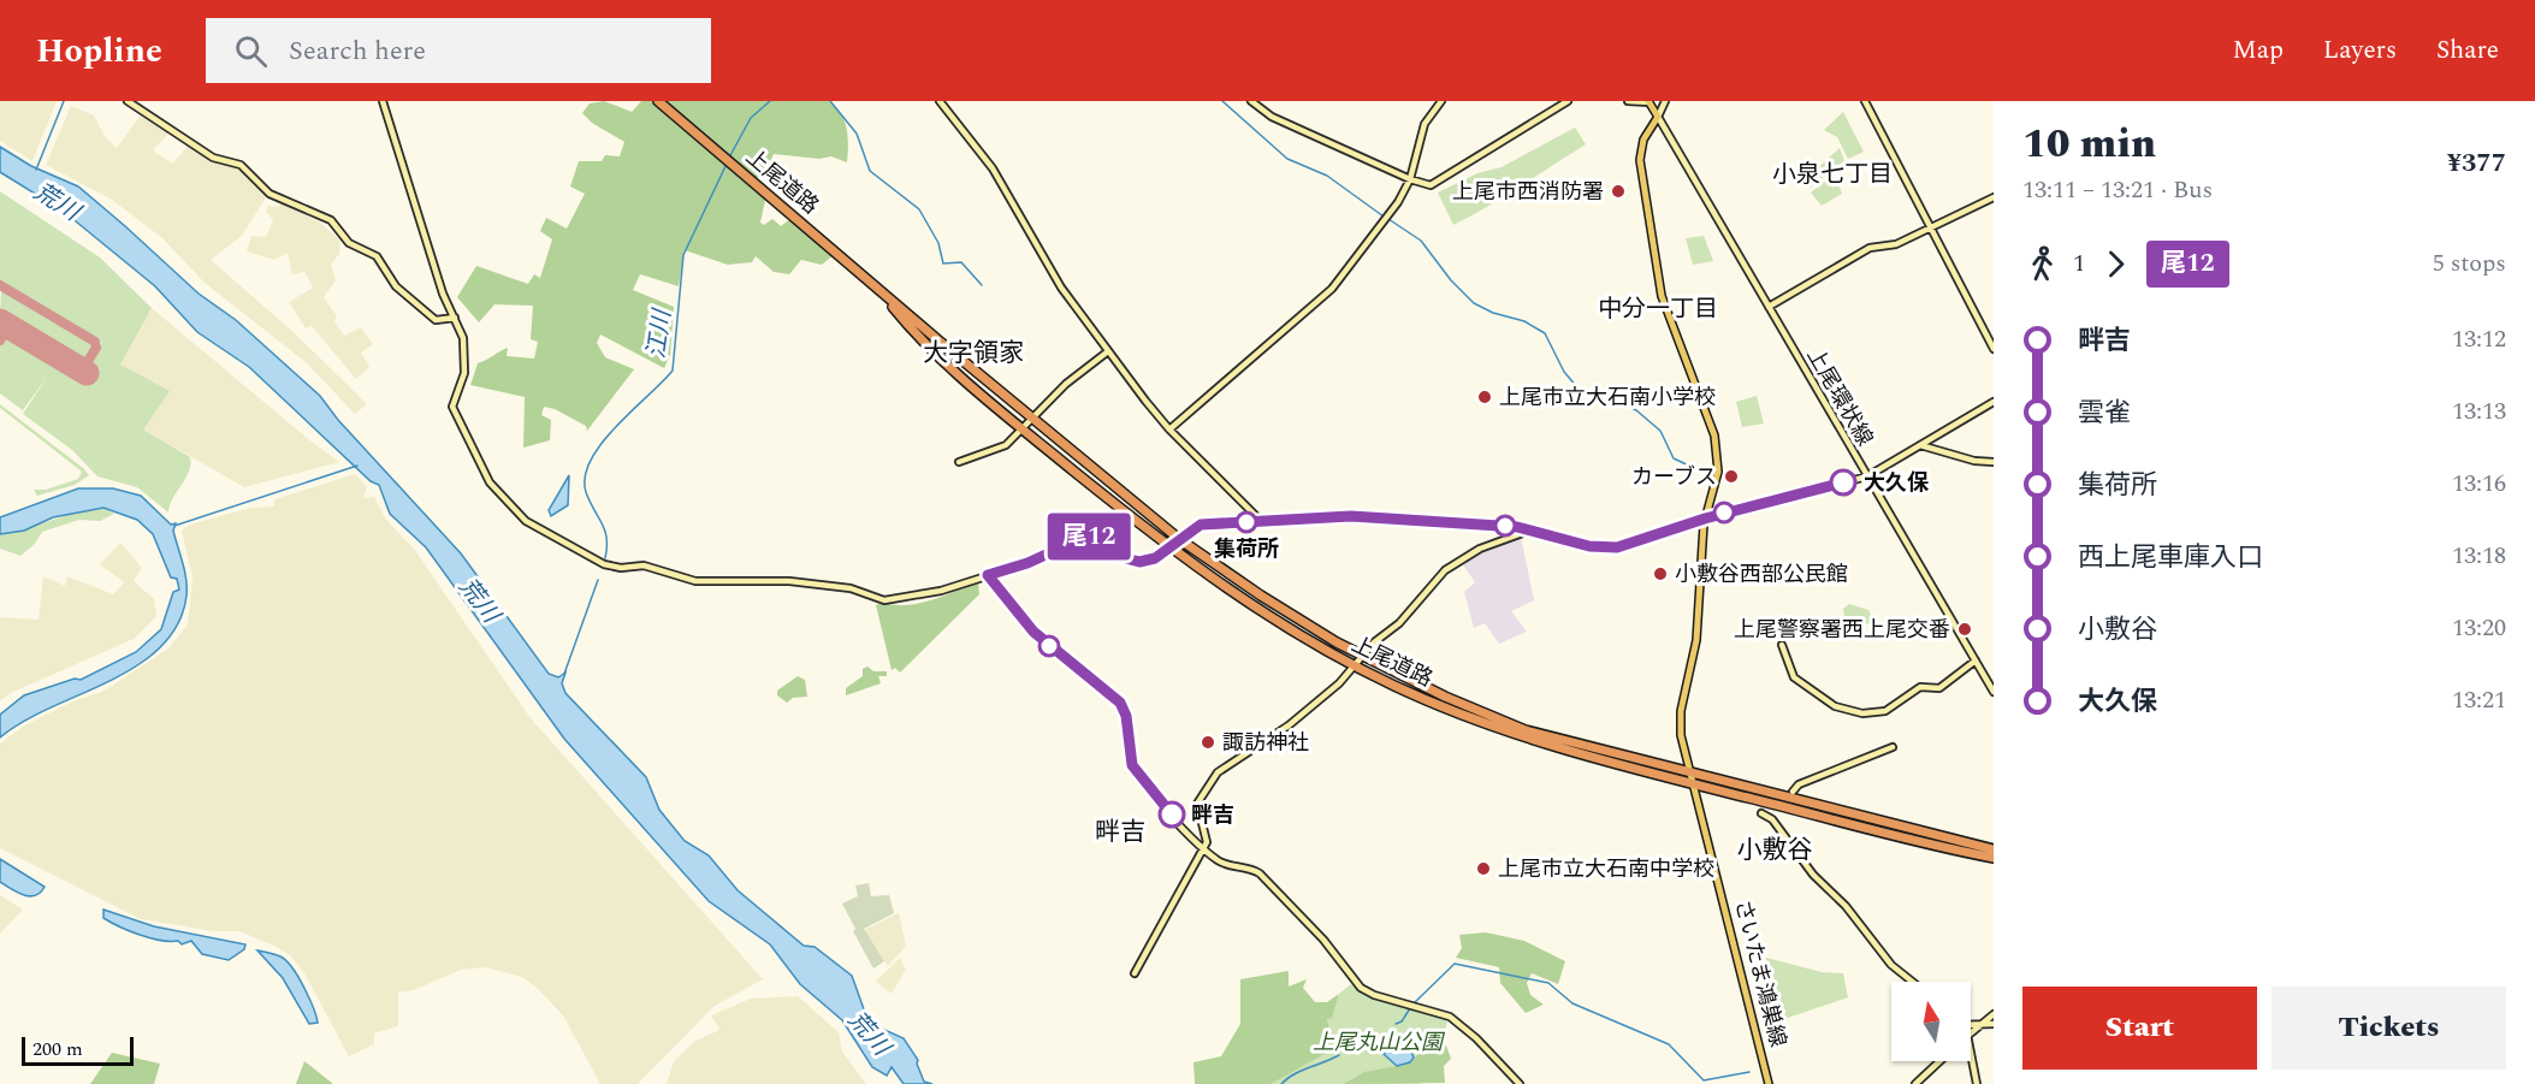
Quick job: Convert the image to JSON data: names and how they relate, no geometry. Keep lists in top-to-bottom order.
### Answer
{
  "streets": {
    "highway": ["上尾道路"],
    "main road": ["さいたま鴻巣線"],
    "street": ["上尾環状線"]
  },
  "crossings": [
    ["上尾道路", "さいたま鴻巣線"],
    ["上尾環状線", "さいたま鴻巣線"]
  ],
  "districts": [
    "小泉七丁目",
    "中分一丁目",
    "大字領家",
    "畔吉",
    "小敷谷"
  ],
  "water": ["荒川", "江川"],
  "parks": ["上尾丸山公園"],
  "places": [
    "上尾市西消防署",
    "上尾市立大石南小学校",
    "カーブス",
    "大久保",
    "集荷所",
    "小敷谷西部公民館",
    "上尾警察署西上尾交番",
    "諏訪神社",
    "畔吉",
    "上尾市立大石南中学校"
  ],
  "lines": ["bus line 尾12"],
  "scale_bar": "200 m",
  "north": "top",
  "page": {
    "header": "Hopline",
    "search": "Search here",
    "nav": ["Map", "Layers", "Share"],
    "on_map": "尾12",
    "heading": ["10 min", "13:11 – 13:21 · Bus", "¥377"],
    "legs": ["1", "尾12", "5 stops"],
    "list": [
      {
        "name": "畔吉",
        "value": "13:12"
      },
      {
        "name": "雲雀",
        "value": "13:13"
      },
      {
        "name": "集荷所",
        "value": "13:16"
      },
      {
        "name": "西上尾車庫入口",
        "value": "13:18"
      },
      {
        "name": "小敷谷",
        "value": "13:20"
      },
      {
        "name": "大久保",
        "value": "13:21"
      }
    ],
    "buttons": ["Start", "Tickets"],
    "scale": "200 m"
  }
}
